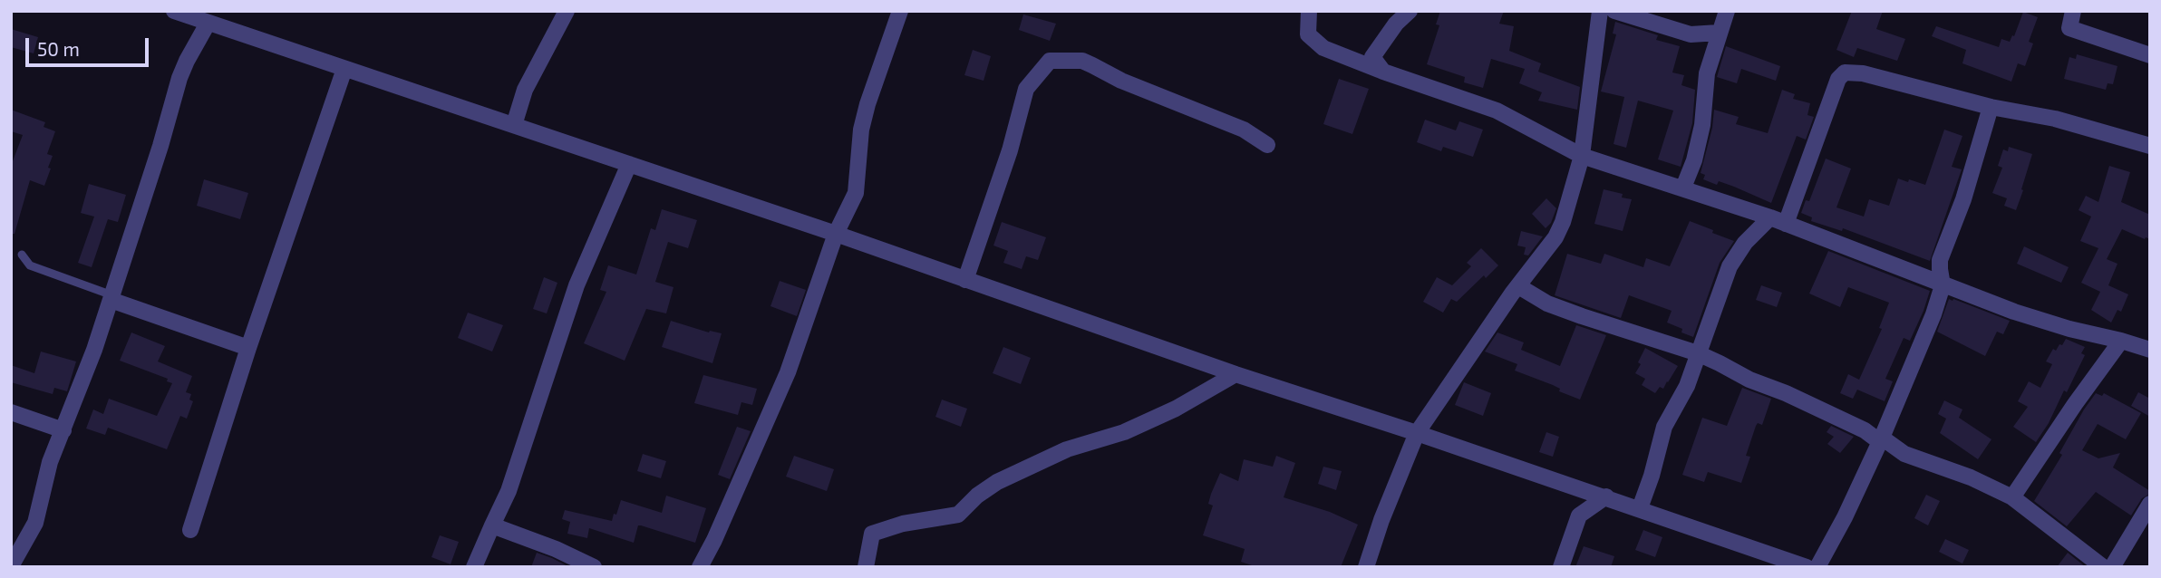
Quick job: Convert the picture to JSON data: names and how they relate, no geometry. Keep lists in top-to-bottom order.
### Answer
{
  "scale_bar": "50 m"
}
